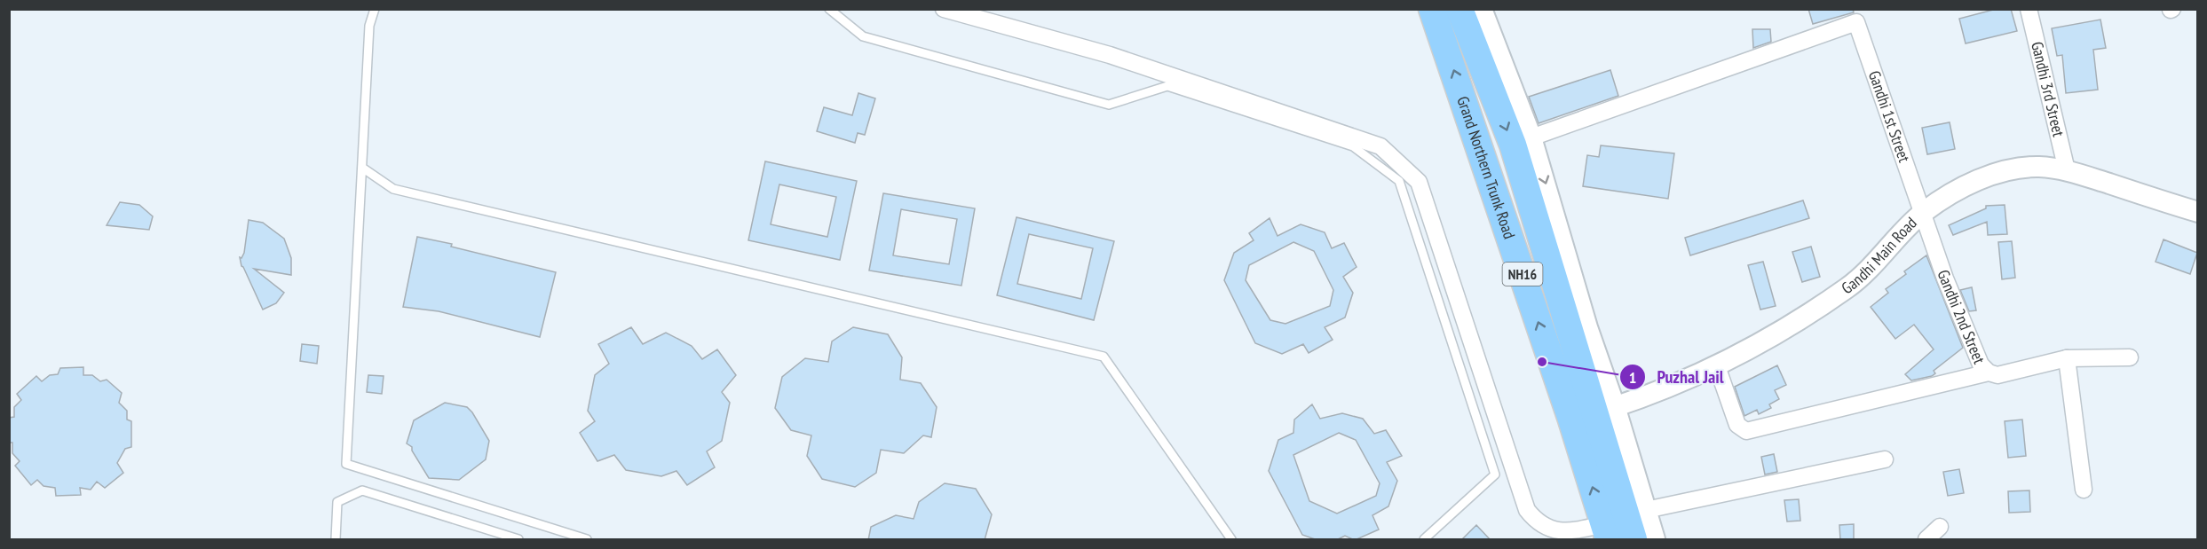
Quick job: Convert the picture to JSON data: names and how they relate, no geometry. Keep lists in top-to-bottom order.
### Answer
{
  "streets": {
    "highway": ["Grand Northern Trunk Road", "NH16"],
    "street": [
      "Gandhi 3rd Street",
      "Gandhi 1st Street",
      "Gandhi Main Road",
      "Gandhi 2nd Street"
    ]
  },
  "crossings": [
    ["Gandhi 3rd Street", "Gandhi Main Road"],
    ["Gandhi 1st Street", "Gandhi Main Road"],
    ["Gandhi 1st Street", "Gandhi 2nd Street"],
    ["Grand Northern Trunk Road", "Gandhi Main Road"],
    ["Gandhi Main Road", "Gandhi 2nd Street"]
  ],
  "places": ["Puzhal Jail"]
}
